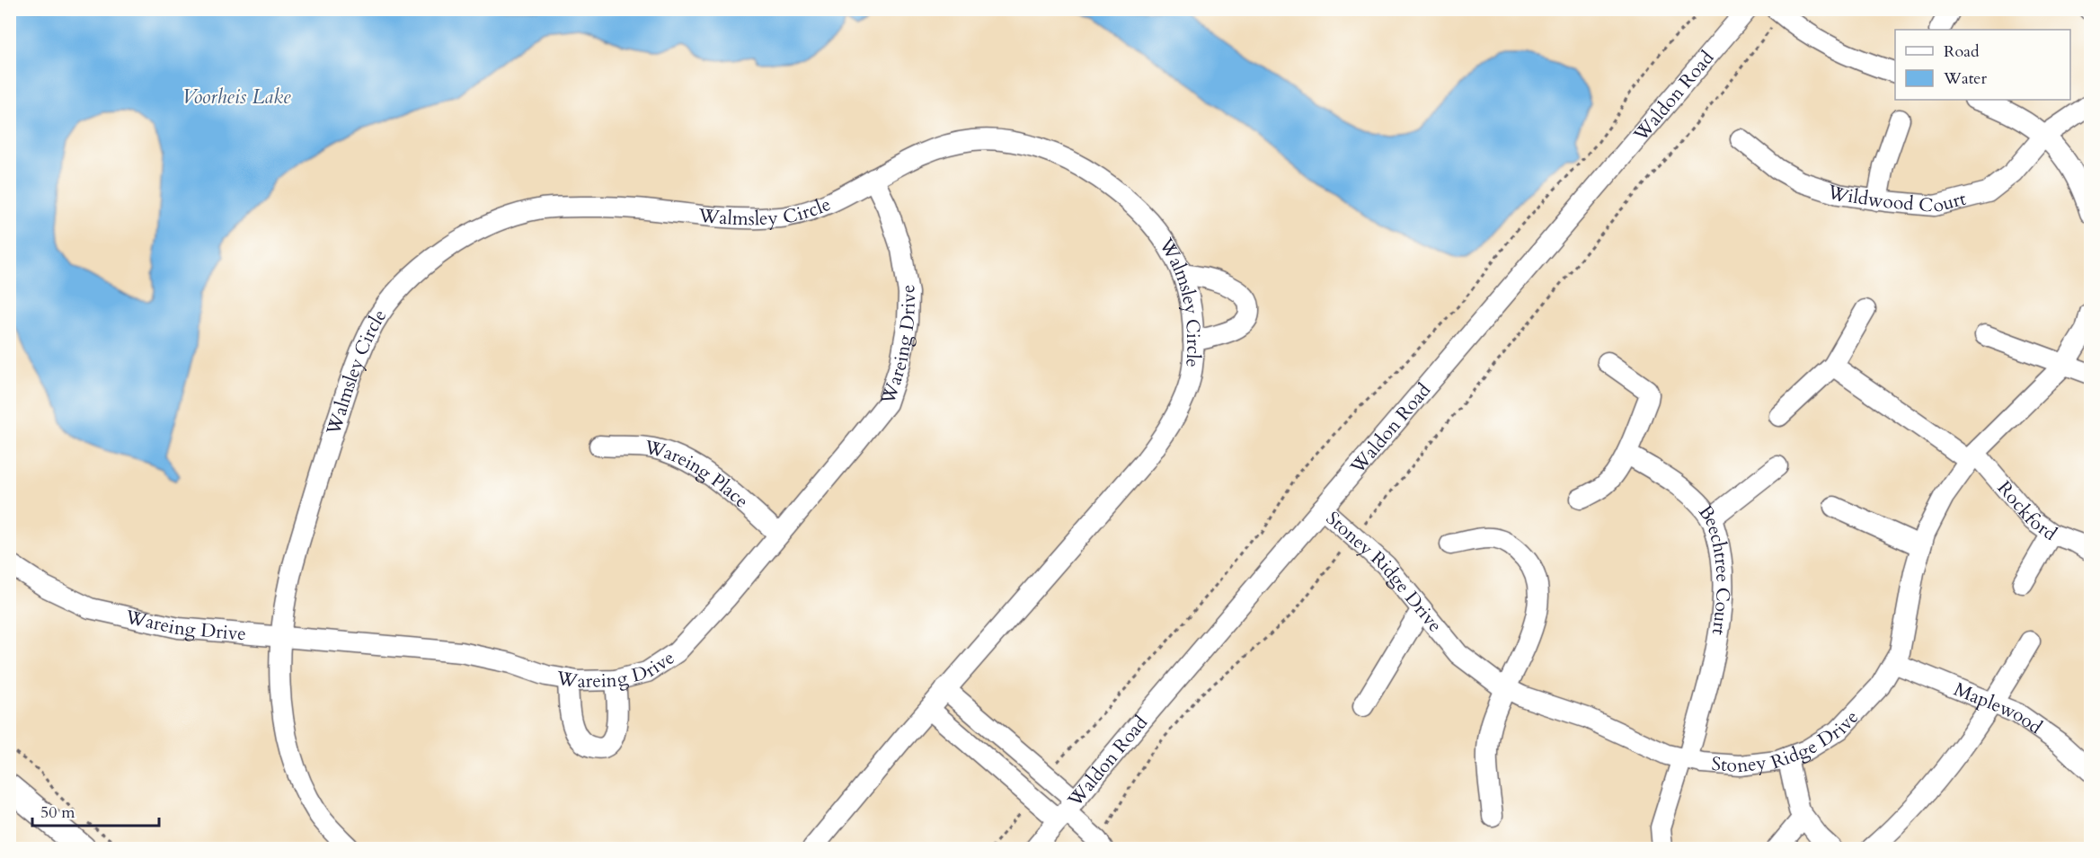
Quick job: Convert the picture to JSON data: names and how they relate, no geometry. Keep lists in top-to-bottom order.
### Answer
{
  "streets": {
    "street": [
      "Waldon Road",
      "Wildwood Court",
      "Walmsley Circle",
      "Wareing Drive",
      "Wareing Place",
      "Rockford",
      "Stoney Ridge Drive",
      "Beechtree Court",
      "Maplewood"
    ]
  },
  "crossings": [
    ["Waldon Road", "Stoney Ridge Drive"],
    ["Walmsley Circle", "Wareing Drive"],
    ["Wareing Drive", "Wareing Place"],
    ["Rockford", "Stoney Ridge Drive"],
    ["Stoney Ridge Drive", "Beechtree Court"],
    ["Stoney Ridge Drive", "Maplewood"]
  ],
  "water": ["Voorheis Lake"],
  "legend": ["Road", "Water"],
  "scale_bar": "50 m"
}
